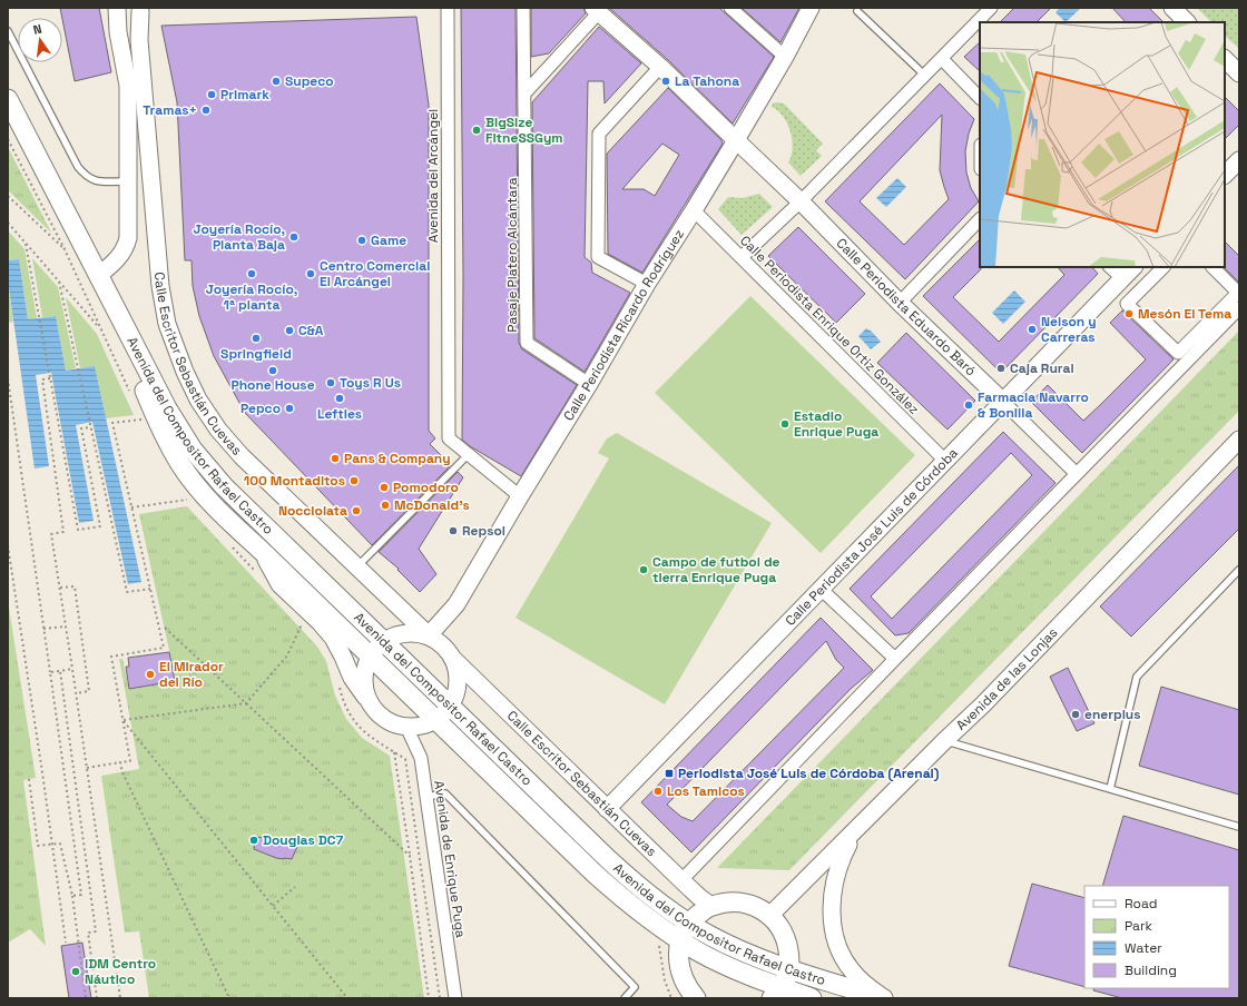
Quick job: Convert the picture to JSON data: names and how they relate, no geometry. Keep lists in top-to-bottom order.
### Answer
{
  "streets": {
    "main road": ["Avenida del Compositor Rafael Castro"],
    "street": [
      "Avenida del Arcángel",
      "Pasaje Platero Alcántara",
      "Calle Periodista Eduardo Baró",
      "Calle Periodista Ricardo Rodríguez",
      "Calle Periodista Enrique Ortiz González",
      "Calle Escritor Sebastián Cuevas",
      "Calle Periodista José Luis de Córdoba",
      "Avenida de las Lonjas",
      "Avenida de Enrique Puga"
    ]
  },
  "crossings": [
    ["Avenida del Arcángel", "Calle Periodista Ricardo Rodríguez"],
    ["Pasaje Platero Alcántara", "Calle Periodista Ricardo Rodríguez"],
    ["Calle Periodista Eduardo Baró", "Calle Periodista Ricardo Rodríguez"],
    ["Calle Periodista Eduardo Baró", "Calle Periodista José Luis de Córdoba"],
    ["Calle Periodista Ricardo Rodríguez", "Calle Periodista Enrique Ortiz González"],
    ["Calle Periodista Ricardo Rodríguez", "Calle Escritor Sebastián Cuevas"],
    ["Calle Periodista Enrique Ortiz González", "Calle Periodista José Luis de Córdoba"],
    ["Calle Escritor Sebastián Cuevas", "Calle Periodista José Luis de Córdoba"],
    ["Avenida del Compositor Rafael Castro", "Avenida de Enrique Puga"]
  ],
  "places": {
    "other": [
      "Supeco",
      "La Tahona",
      "Primark",
      "Tramas+",
      "BigSize FitneSSGym",
      "Joyería Rocío, Planta Baja",
      "Game",
      "Joyería Rocío, 1ª planta",
      "Centro Comercial El Arcángel",
      "Mesón El Tema",
      "Nelson y Carreras",
      "C&A",
      "Springfield",
      "Caja Rural",
      "Phone House",
      "Toys R Us",
      "Lefties",
      "Farmacia Navarro & Bonilla",
      "Pepco",
      "Estadio Enrique Puga",
      "Pans & Company",
      "100 Montaditos",
      "Pomodoro",
      "McDonald's",
      "Nocciolata",
      "Repsol",
      "Campo de futbol de tierra Enrique Puga",
      "El Mirador del Río",
      "enerplus",
      "Los Tamicos",
      "Douglas DC7",
      "IDM Centro Náutico"
    ],
    "transit": ["Periodista José Luis de Córdoba (Arenal)"]
  },
  "legend": [
    "Road",
    "Park",
    "Water",
    "Building"
  ],
  "north": "top"
}
